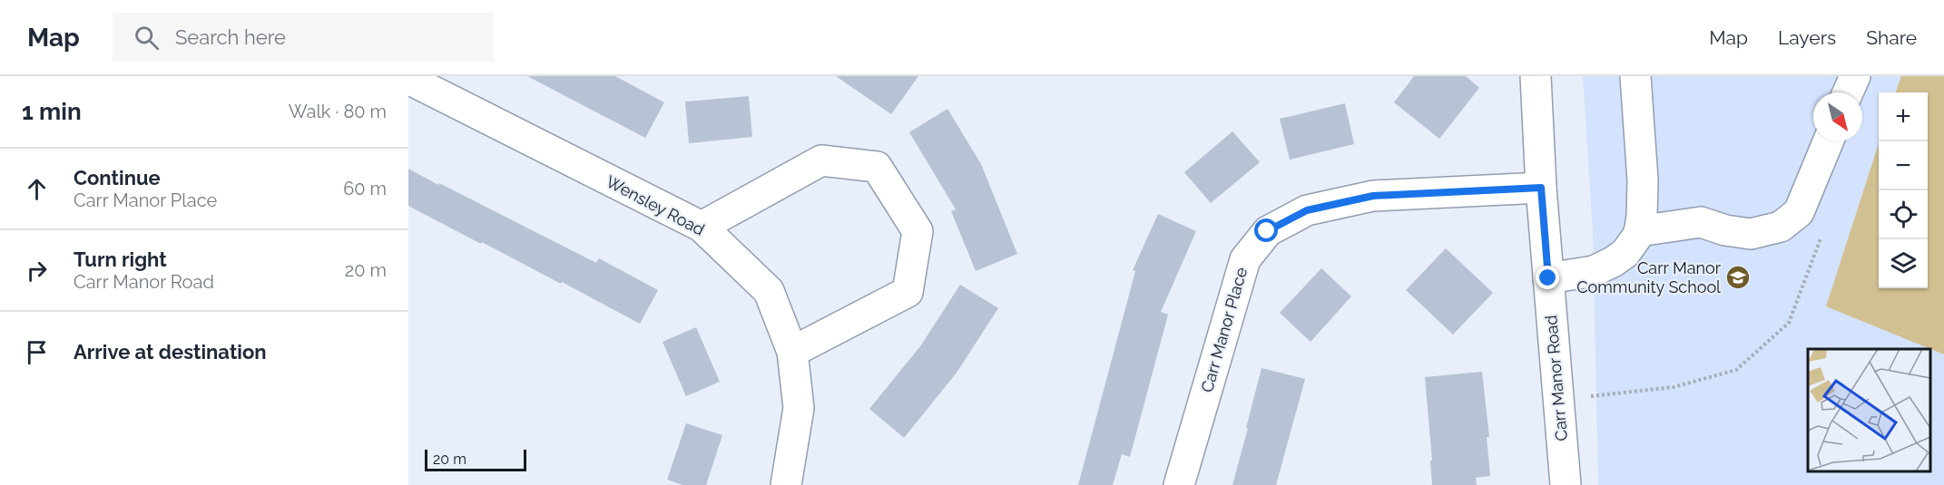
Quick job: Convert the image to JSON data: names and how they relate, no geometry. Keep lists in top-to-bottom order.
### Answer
{
  "streets": {
    "street": ["Wensley Road", "Carr Manor Place", "Carr Manor Road"]
  },
  "crossings": [
    ["Carr Manor Place", "Carr Manor Road"]
  ],
  "places": {
    "school or university": ["Carr Manor Community School"]
  },
  "scale_bar": "20 m",
  "north": "bottom right",
  "page": {
    "header": "Map",
    "search": "Search here",
    "nav": ["Map", "Layers", "Share"],
    "heading": ["1 min", "Walk · 80 m"],
    "map_buttons": ["+", "−"],
    "list": [
      ["Continue", "Carr Manor Place", "60 m"],
      ["Turn right", "Carr Manor Road", "20 m"],
      "Arrive at destination"
    ],
    "scale": "20 m"
  }
}
